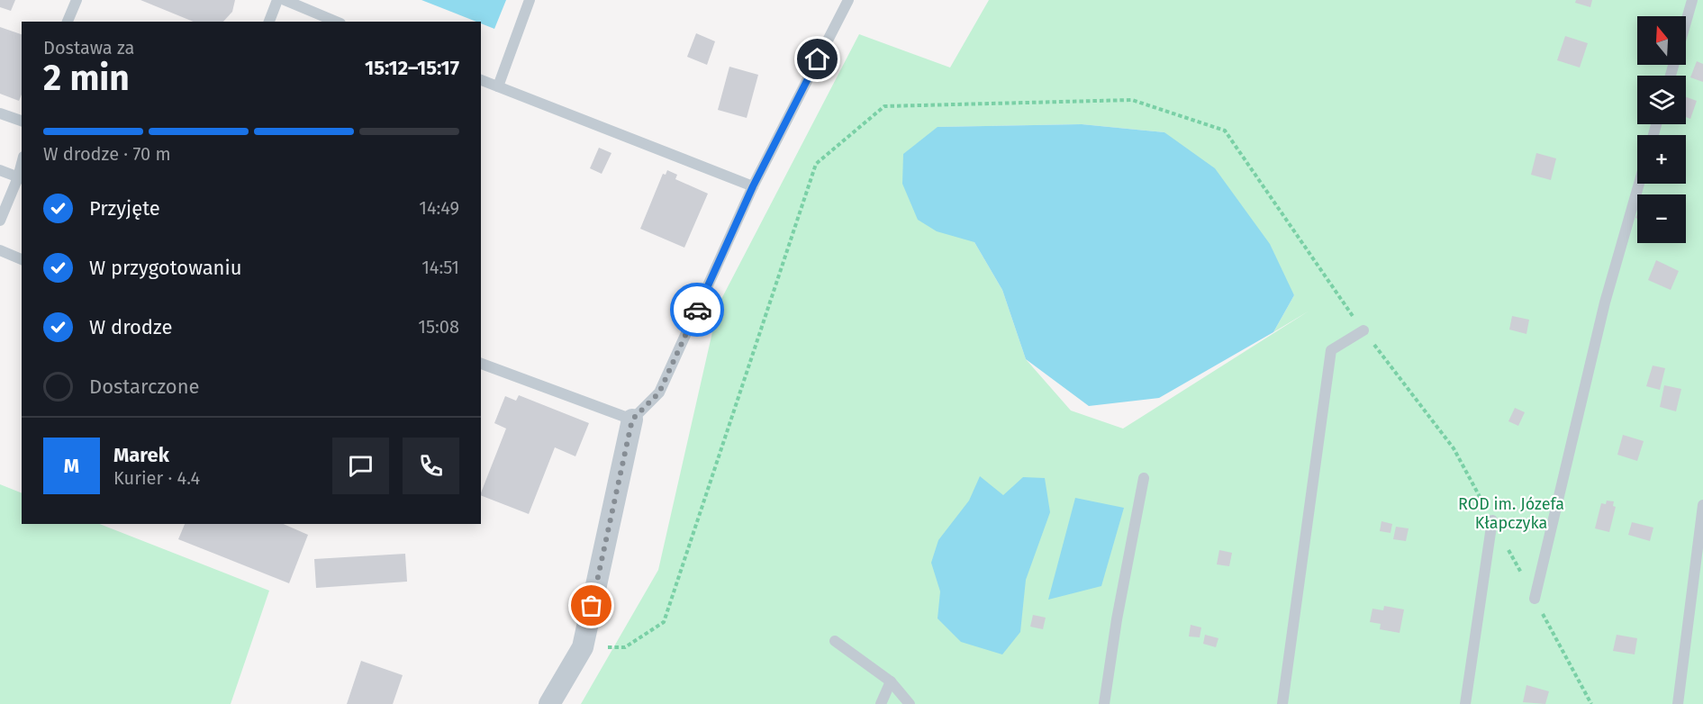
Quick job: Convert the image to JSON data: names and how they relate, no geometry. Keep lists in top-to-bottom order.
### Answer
{
  "parks": ["ROD im. Józefa Kłapczyka"],
  "north": "top",
  "page": {
    "map_buttons": ["+", "−"],
    "heading": ["2 min", "Dostawa za", "15:12–15:17"],
    "panel": ["Marek", "Kurier · 4.4"],
    "bar": "W drodze · 70 m",
    "list": [
      ["Przyjęte", "14:49"],
      ["W przygotowaniu", "14:51"],
      ["W drodze", "15:08"],
      "Dostarczone"
    ],
    "round": "M"
  }
}
